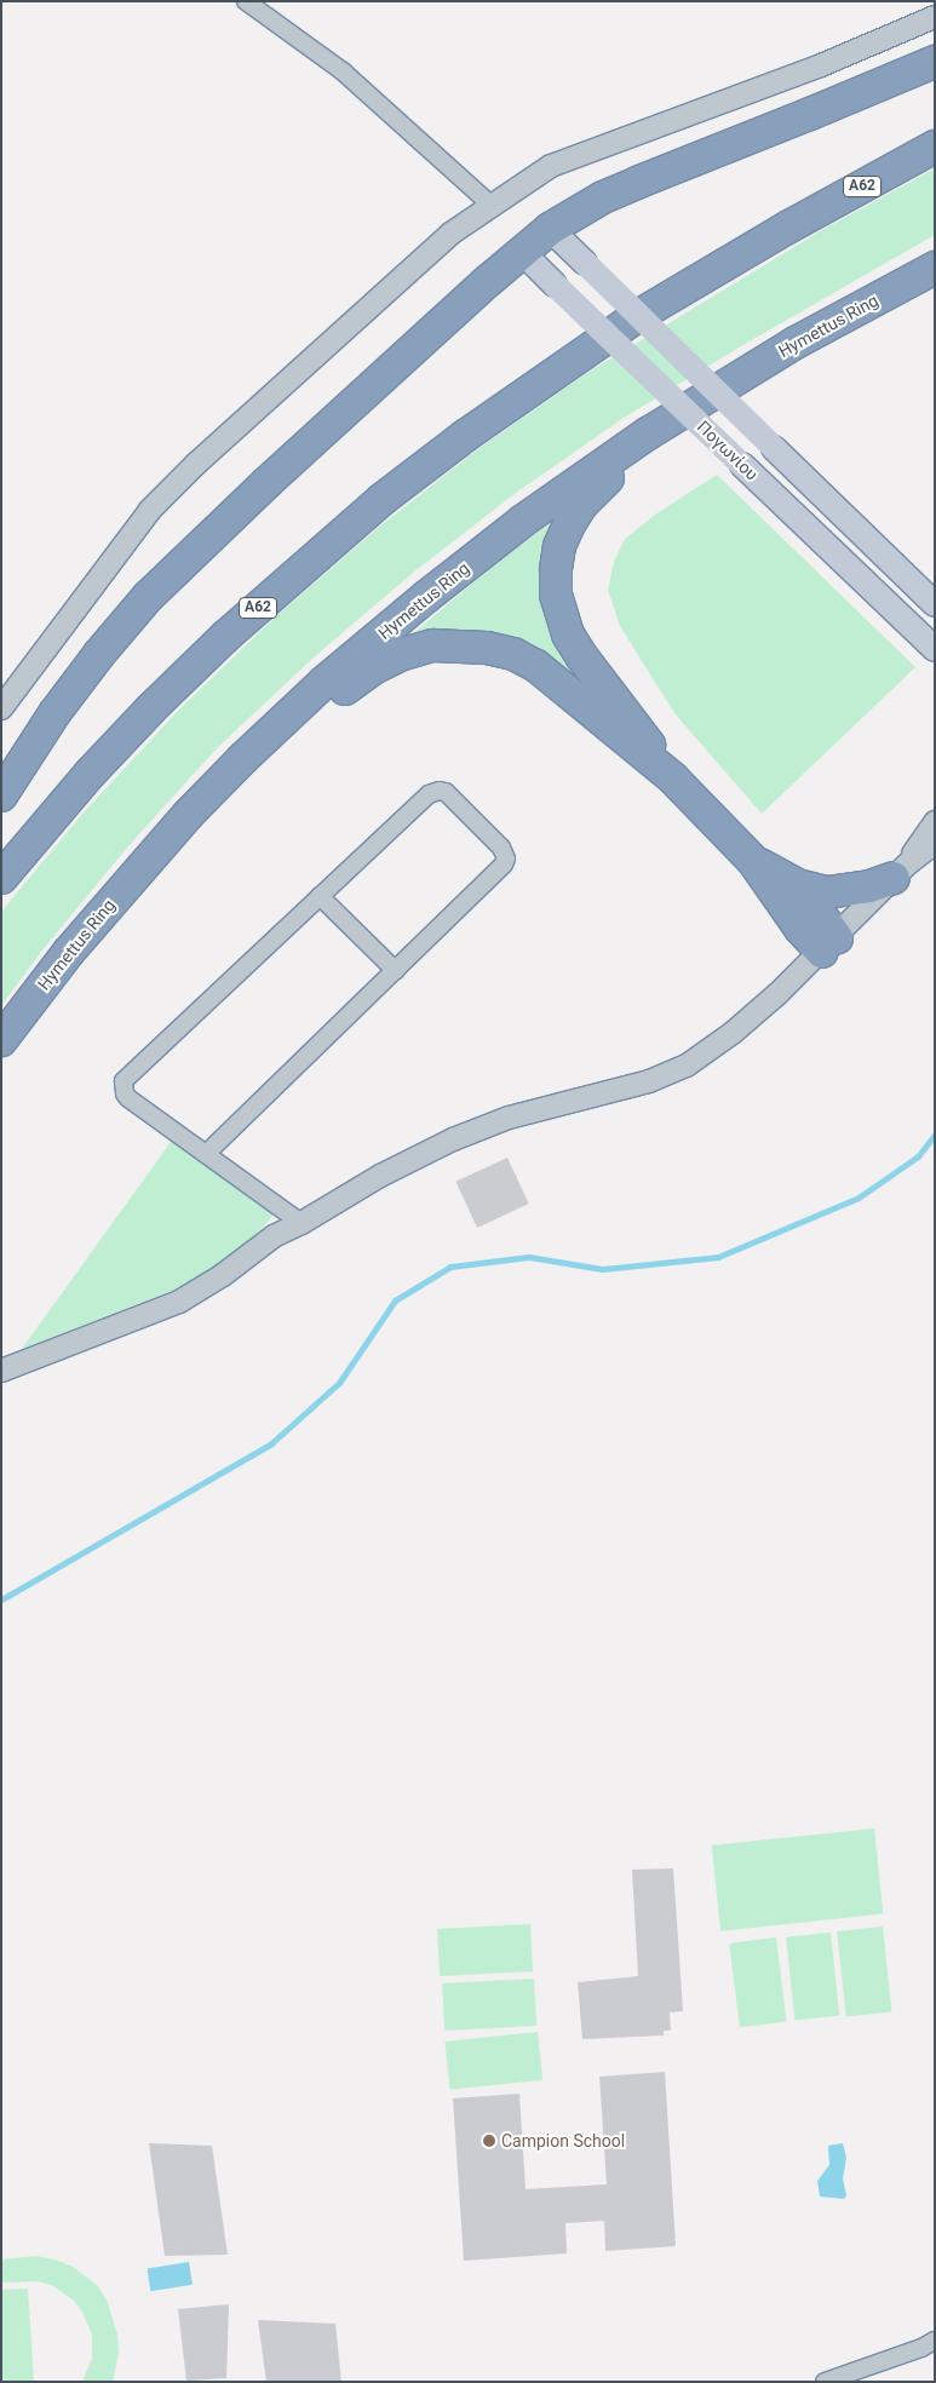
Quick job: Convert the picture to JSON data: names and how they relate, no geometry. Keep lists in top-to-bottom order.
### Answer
{
  "streets": {
    "highway": ["Α62", "Hymettus Ring"],
    "main road": ["Πογωνίου"]
  },
  "places": ["Campion School"]
}
